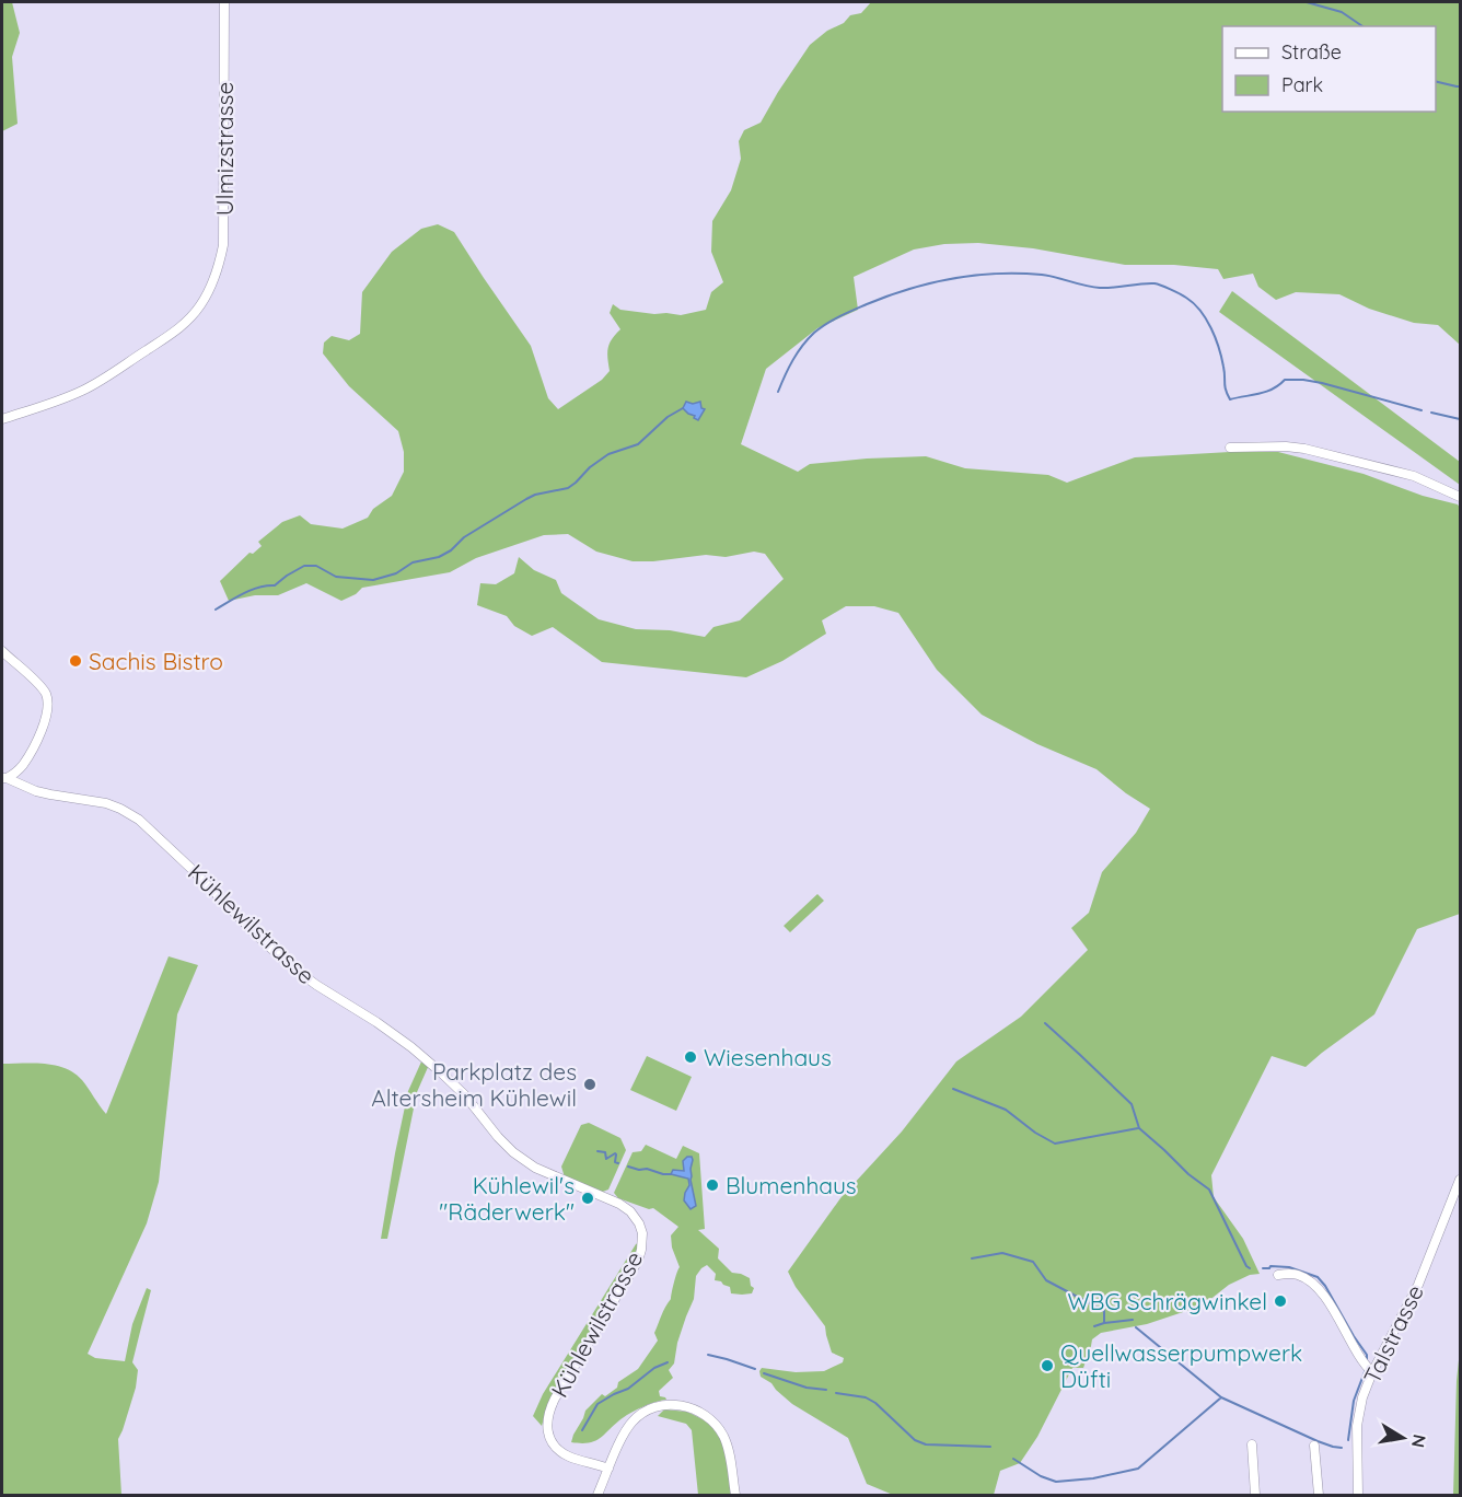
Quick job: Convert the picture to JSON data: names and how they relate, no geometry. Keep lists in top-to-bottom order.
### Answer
{
  "streets": {
    "street": ["Ulmizstrasse", "Kühlewilstrasse", "Talstrasse"]
  },
  "places": [
    "Sachis Bistro",
    "Wiesenhaus",
    "Parkplatz des Altersheim Kühlewil",
    "Blumenhaus",
    "Kühlewil's \"Räderwerk\"",
    "WBG Schrägwinkel",
    "Quellwasserpumpwerk Düfti"
  ],
  "legend": ["Straße", "Park"],
  "north": "right"
}
